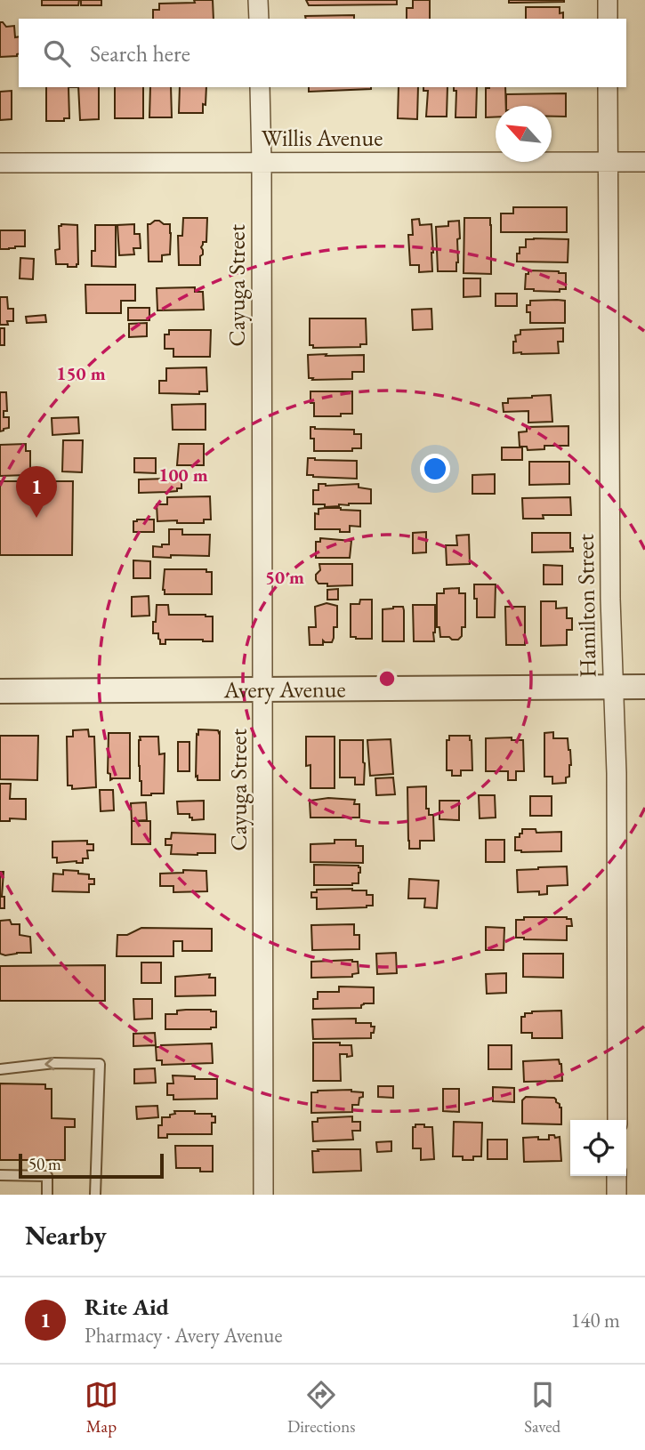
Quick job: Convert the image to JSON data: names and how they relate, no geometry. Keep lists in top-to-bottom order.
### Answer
{
  "streets": {
    "street": [
      "Willis Avenue",
      "Cayuga Street",
      "Hamilton Street",
      "Avery Avenue"
    ]
  },
  "crossings": [
    ["Willis Avenue", "Cayuga Street"],
    ["Willis Avenue", "Hamilton Street"],
    ["Cayuga Street", "Avery Avenue"],
    ["Hamilton Street", "Avery Avenue"]
  ],
  "scale_bar": "50 m",
  "north": "top left",
  "page": {
    "search": "Search here",
    "pins": "1",
    "scale": "50 m",
    "heading": "Nearby",
    "list": [
      {
        "mark": "1",
        "name": "Rite Aid",
        "note": "Pharmacy · Avery Avenue",
        "value": "140 m"
      }
    ],
    "nav": ["Map", "Directions", "Saved"]
  },
  "rings": ["150 m", "100 m", "50 m"]
}
